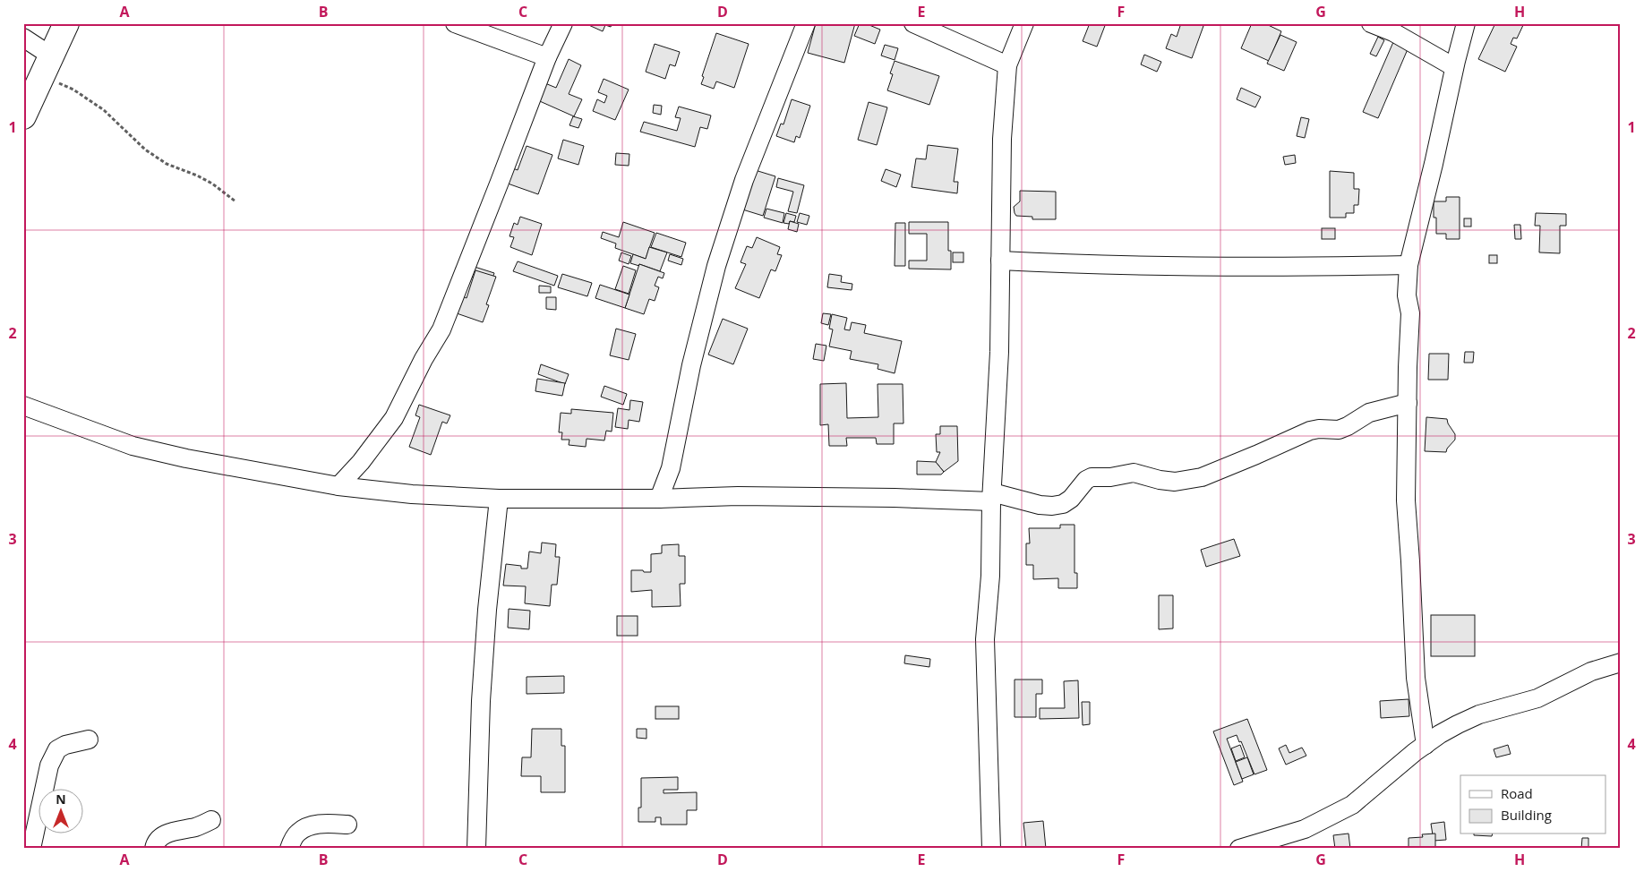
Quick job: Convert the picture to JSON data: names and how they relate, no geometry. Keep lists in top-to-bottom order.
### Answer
{
  "legend": ["Road", "Building"],
  "north": "top",
  "grid": {
    "columns": [
      "A",
      "B",
      "C",
      "D",
      "E",
      "F",
      "G",
      "H"
    ],
    "rows": [
      "1",
      "2",
      "3",
      "4"
    ]
  }
}
